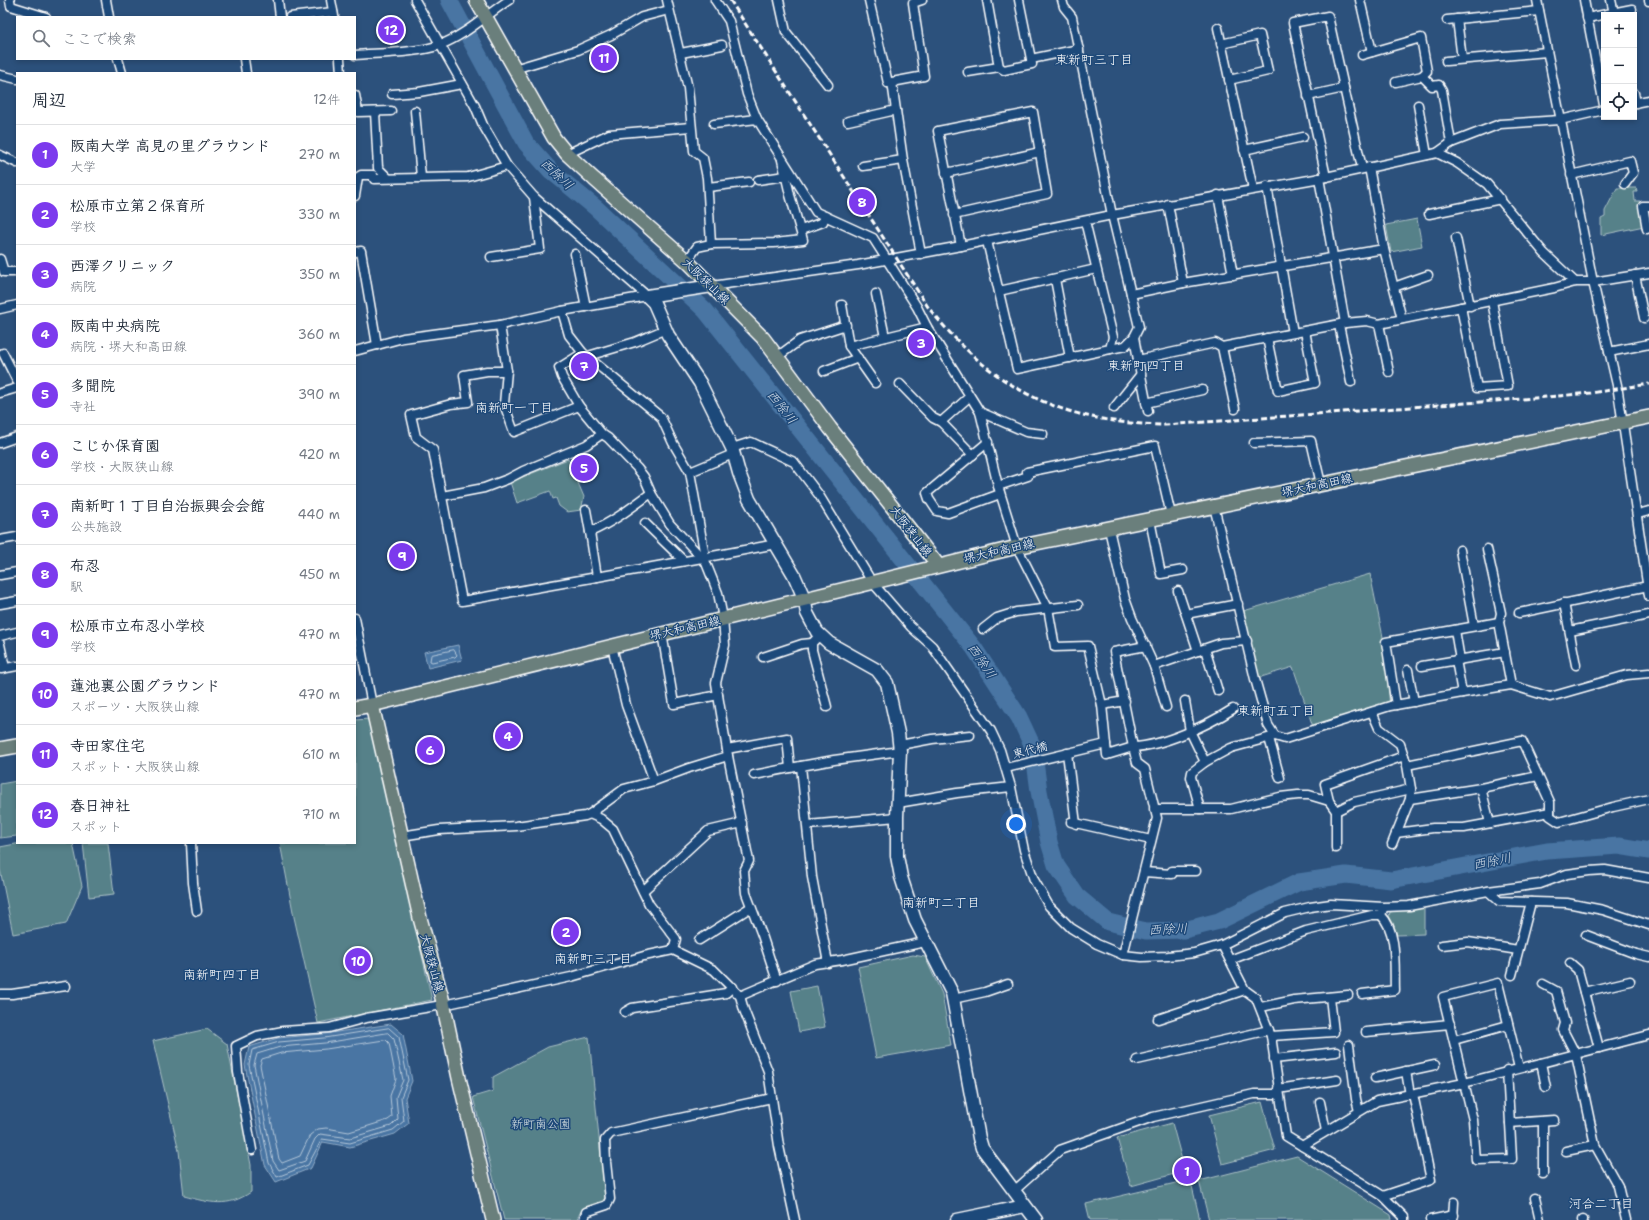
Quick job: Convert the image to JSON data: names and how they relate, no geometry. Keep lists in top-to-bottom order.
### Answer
{
  "streets": {
    "main road": ["大阪狭山線", "堺大和高田線"],
    "street": ["東代橋"]
  },
  "crossings": [
    ["大阪狭山線", "堺大和高田線"]
  ],
  "districts": [
    "東新町三丁目",
    "東新町四丁目",
    "南新町一丁目",
    "東新町五丁目",
    "南新町二丁目",
    "南新町三丁目",
    "南新町四丁目",
    "河合二丁目"
  ],
  "water": ["西除川"],
  "parks": ["新町南公園"],
  "page": {
    "map_buttons": ["+", "−"],
    "pins": [
      "12",
      "11",
      "8",
      "3",
      "7",
      "5",
      "9",
      "4",
      "6",
      "2",
      "10",
      "1"
    ],
    "search": "ここで検索",
    "heading": ["周辺", "12件"],
    "list": [
      {
        "mark": "1",
        "name": "阪南大学 高見の里グラウンド",
        "note": "大学",
        "value": "270 m"
      },
      {
        "mark": "2",
        "name": "松原市立第２保育所",
        "note": "学校",
        "value": "330 m"
      },
      {
        "mark": "3",
        "name": "西澤クリニック",
        "note": "病院",
        "value": "350 m"
      },
      {
        "mark": "4",
        "name": "阪南中央病院",
        "note": "病院 · 堺大和高田線",
        "value": "360 m"
      },
      {
        "mark": "5",
        "name": "多聞院",
        "note": "寺社",
        "value": "390 m"
      },
      {
        "mark": "6",
        "name": "こじか保育園",
        "note": "学校 · 大阪狭山線",
        "value": "420 m"
      },
      {
        "mark": "7",
        "name": "南新町１丁目自治振興会会館",
        "note": "公共施設",
        "value": "440 m"
      },
      {
        "mark": "8",
        "name": "布忍",
        "note": "駅",
        "value": "450 m"
      },
      {
        "mark": "9",
        "name": "松原市立布忍小学校",
        "note": "学校",
        "value": "470 m"
      },
      {
        "mark": "10",
        "name": "蓮池裏公園グラウンド",
        "note": "スポーツ · 大阪狭山線",
        "value": "470 m"
      },
      {
        "mark": "11",
        "name": "寺田家住宅",
        "note": "スポット · 大阪狭山線",
        "value": "610 m"
      },
      {
        "mark": "12",
        "name": "春日神社",
        "note": "スポット",
        "value": "710 m"
      }
    ]
  }
}
